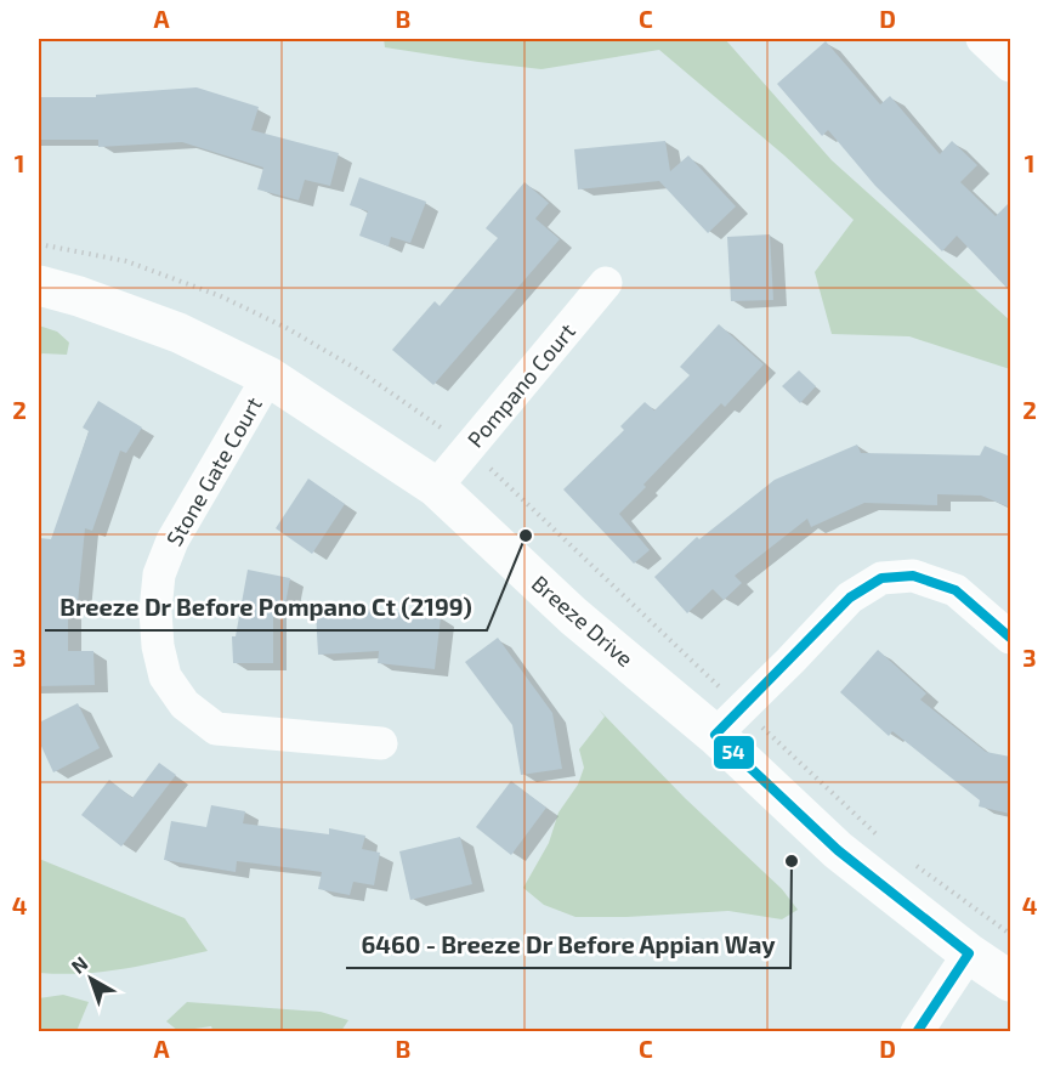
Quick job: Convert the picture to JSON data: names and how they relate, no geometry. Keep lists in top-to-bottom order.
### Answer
{
  "streets": {
    "street": ["Pompano Court", "Stone Gate Court", "Breeze Drive"]
  },
  "crossings": [
    ["Pompano Court", "Breeze Drive"],
    ["Stone Gate Court", "Breeze Drive"]
  ],
  "places": ["Breeze Dr Before Pompano Ct (2199)", "6460 - Breeze Dr Before Appian Way"],
  "lines": ["transit line 54"],
  "north": "top left",
  "grid": {
    "columns": [
      "A",
      "B",
      "C",
      "D"
    ],
    "rows": [
      "1",
      "2",
      "3",
      "4"
    ]
  }
}
